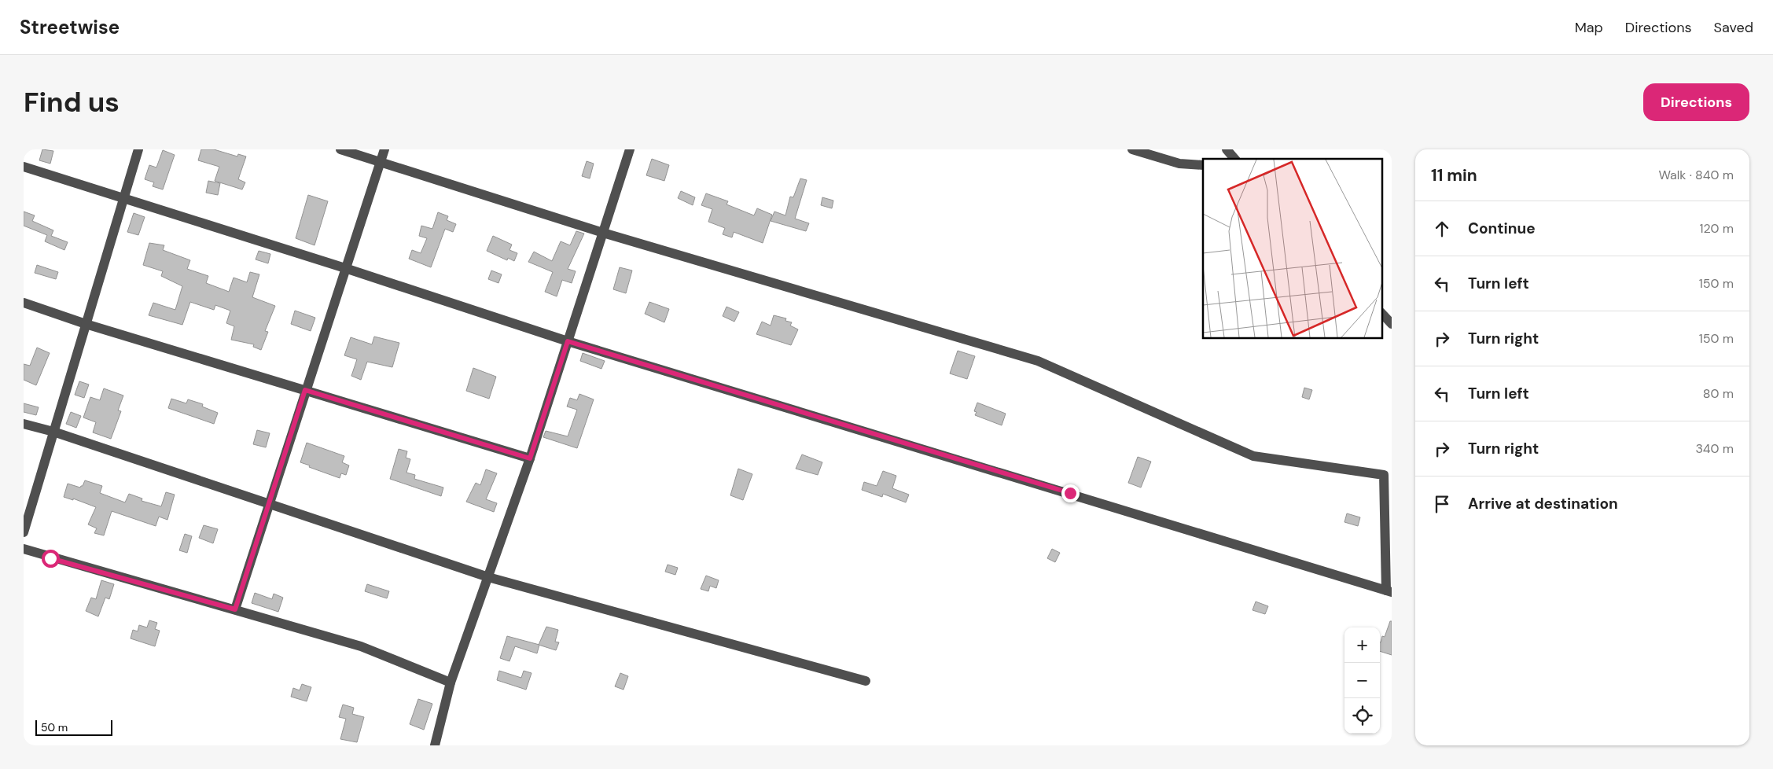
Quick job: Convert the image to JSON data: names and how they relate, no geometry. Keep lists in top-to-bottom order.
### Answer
{
  "scale_bar": "50 m",
  "page": {
    "header": "Streetwise",
    "nav": ["Map", "Directions", "Saved"],
    "buttons": "Directions",
    "title": "Find us",
    "heading": ["11 min", "Walk · 840 m"],
    "list": [
      ["Continue", "120 m"],
      ["Turn left", "150 m"],
      ["Turn right", "150 m"],
      ["Turn left", "80 m"],
      ["Turn right", "340 m"],
      "Arrive at destination"
    ],
    "map_buttons": ["+", "−"],
    "scale": "50 m"
  }
}
